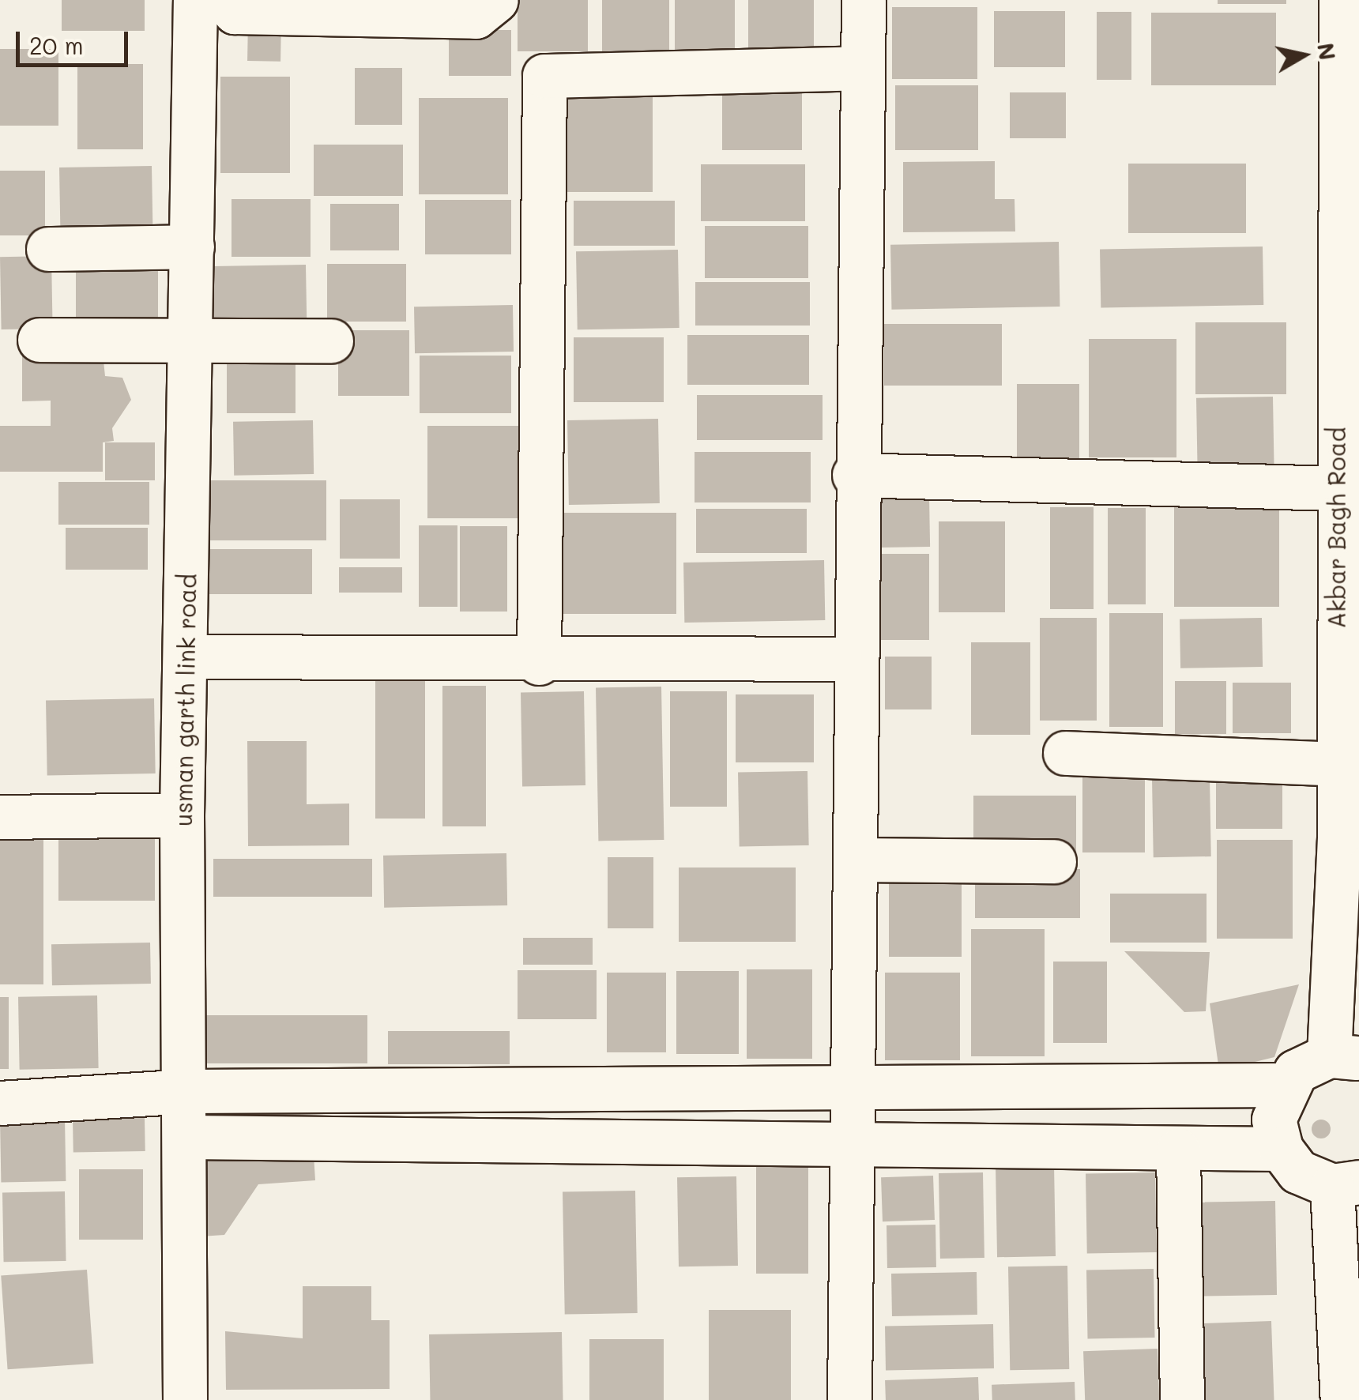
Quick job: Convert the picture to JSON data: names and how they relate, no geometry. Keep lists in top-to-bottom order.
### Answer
{
  "streets": {
    "street": ["Akbar Bagh Road", "usman garth link road"]
  },
  "scale_bar": "20 m",
  "north": "right"
}
